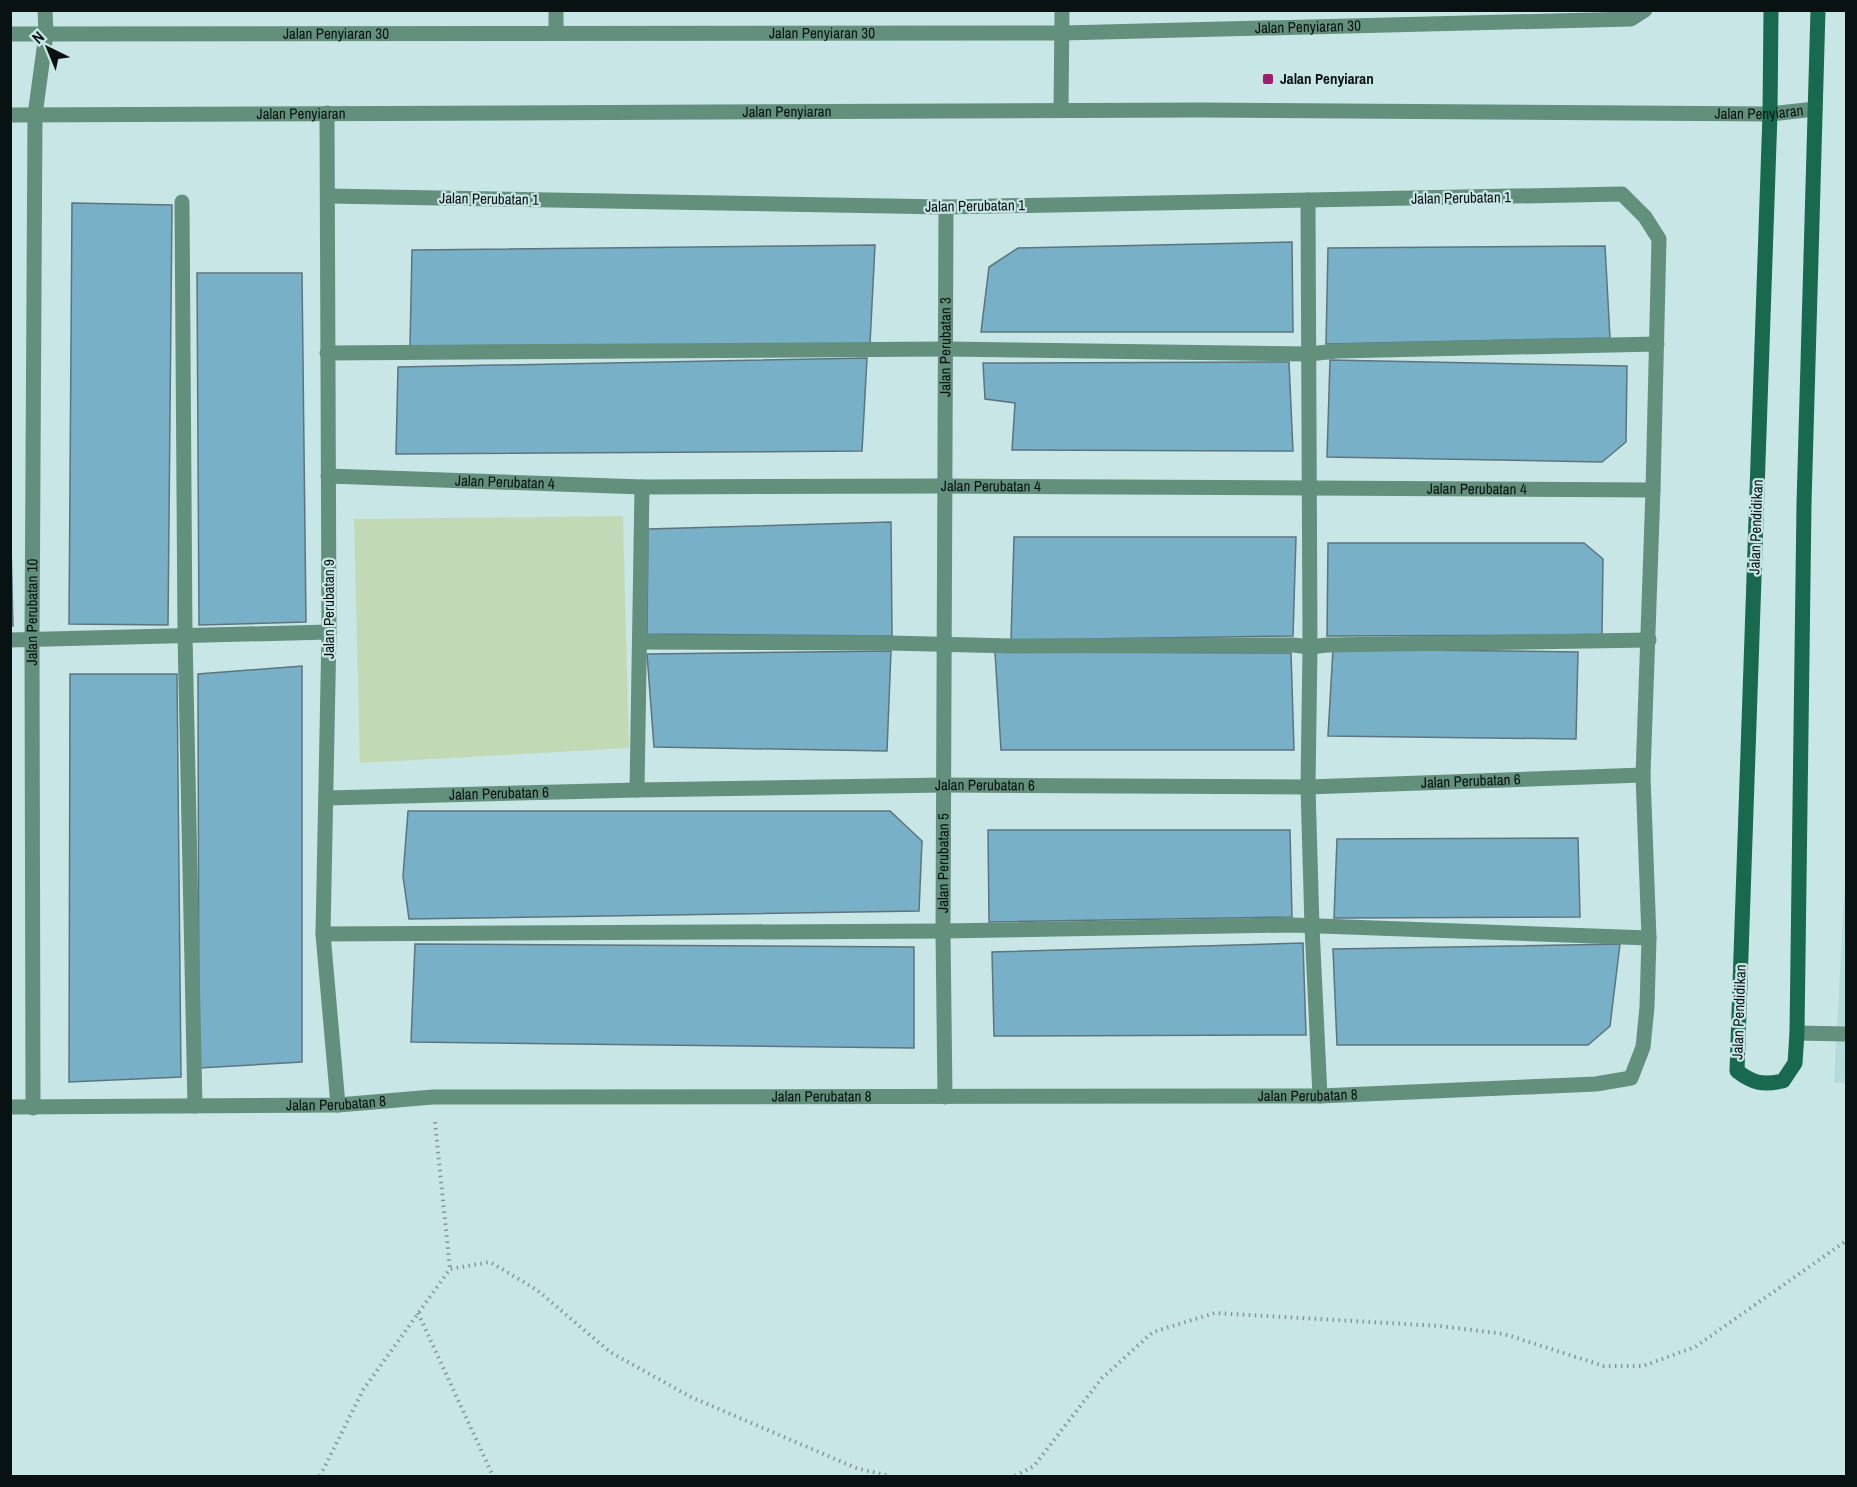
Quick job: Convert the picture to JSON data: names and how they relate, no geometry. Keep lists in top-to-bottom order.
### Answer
{
  "streets": {
    "main road": ["Jalan Pendidikan"],
    "street": [
      "Jalan Penyiaran 30",
      "Jalan Penyiaran",
      "Jalan Perubatan 1",
      "Jalan Perubatan 3",
      "Jalan Perubatan 4",
      "Jalan Perubatan 9",
      "Jalan Perubatan 10",
      "Jalan Perubatan 6",
      "Jalan Perubatan 5",
      "Jalan Perubatan 8"
    ]
  },
  "crossings": [
    ["Jalan Penyiaran 30", "Jalan Perubatan 10"],
    ["Jalan Penyiaran", "Jalan Pendidikan"],
    ["Jalan Penyiaran", "Jalan Perubatan 9"],
    ["Jalan Penyiaran", "Jalan Perubatan 10"],
    ["Jalan Perubatan 1", "Jalan Perubatan 3"],
    ["Jalan Perubatan 1", "Jalan Perubatan 9"],
    ["Jalan Perubatan 3", "Jalan Perubatan 4"],
    ["Jalan Perubatan 3", "Jalan Perubatan 5"],
    ["Jalan Perubatan 4", "Jalan Perubatan 9"],
    ["Jalan Perubatan 4", "Jalan Perubatan 5"],
    ["Jalan Perubatan 9", "Jalan Perubatan 6"],
    ["Jalan Perubatan 9", "Jalan Perubatan 8"],
    ["Jalan Perubatan 10", "Jalan Perubatan 8"],
    ["Jalan Perubatan 6", "Jalan Perubatan 5"],
    ["Jalan Perubatan 5", "Jalan Perubatan 8"]
  ],
  "places": {
    "transit": ["Jalan Penyiaran"]
  },
  "north": "top left"
}
